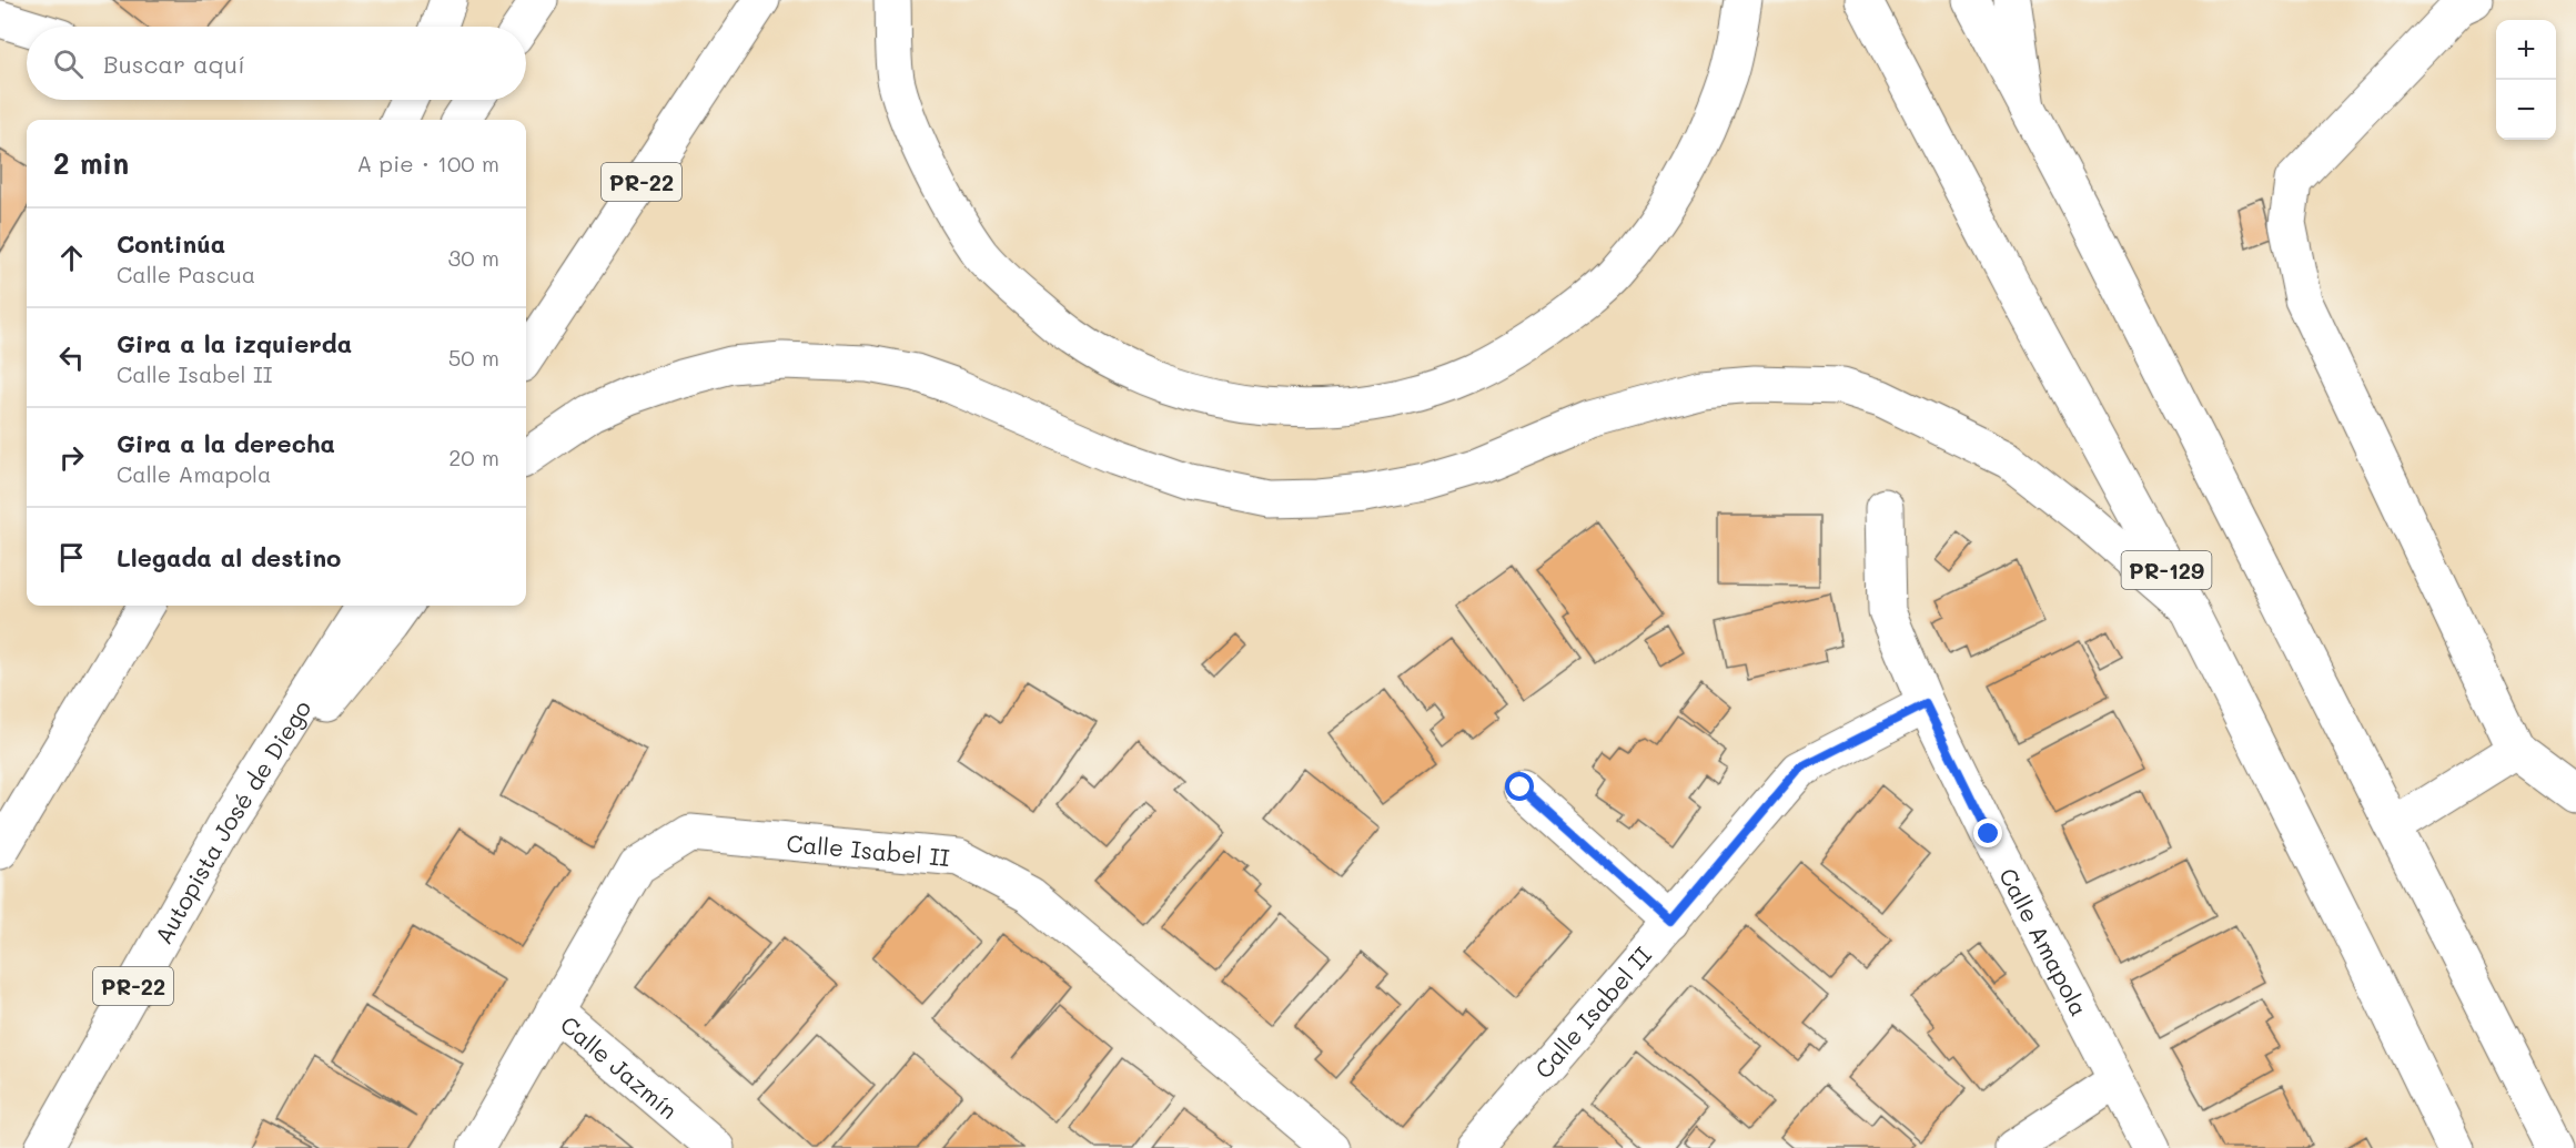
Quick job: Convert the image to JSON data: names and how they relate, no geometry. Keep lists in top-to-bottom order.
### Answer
{
  "streets": {
    "main road": [
      "PR-22",
      "PR-129",
      "Autopista José de Diego",
      "Calle Isabel II",
      "Calle Amapola",
      "Calle Jazmín"
    ]
  },
  "crossings": [
    ["Calle Isabel II", "Calle Amapola"],
    ["Calle Isabel II", "Calle Jazmín"]
  ],
  "page": {
    "map_buttons": ["+", "−"],
    "search": "Buscar aquí",
    "heading": ["2 min", "A pie · 100 m"],
    "list": [
      ["Continúa", "Calle Pascua", "30 m"],
      ["Gira a la izquierda", "Calle Isabel II", "50 m"],
      ["Gira a la derecha", "Calle Amapola", "20 m"],
      "Llegada al destino"
    ]
  }
}
